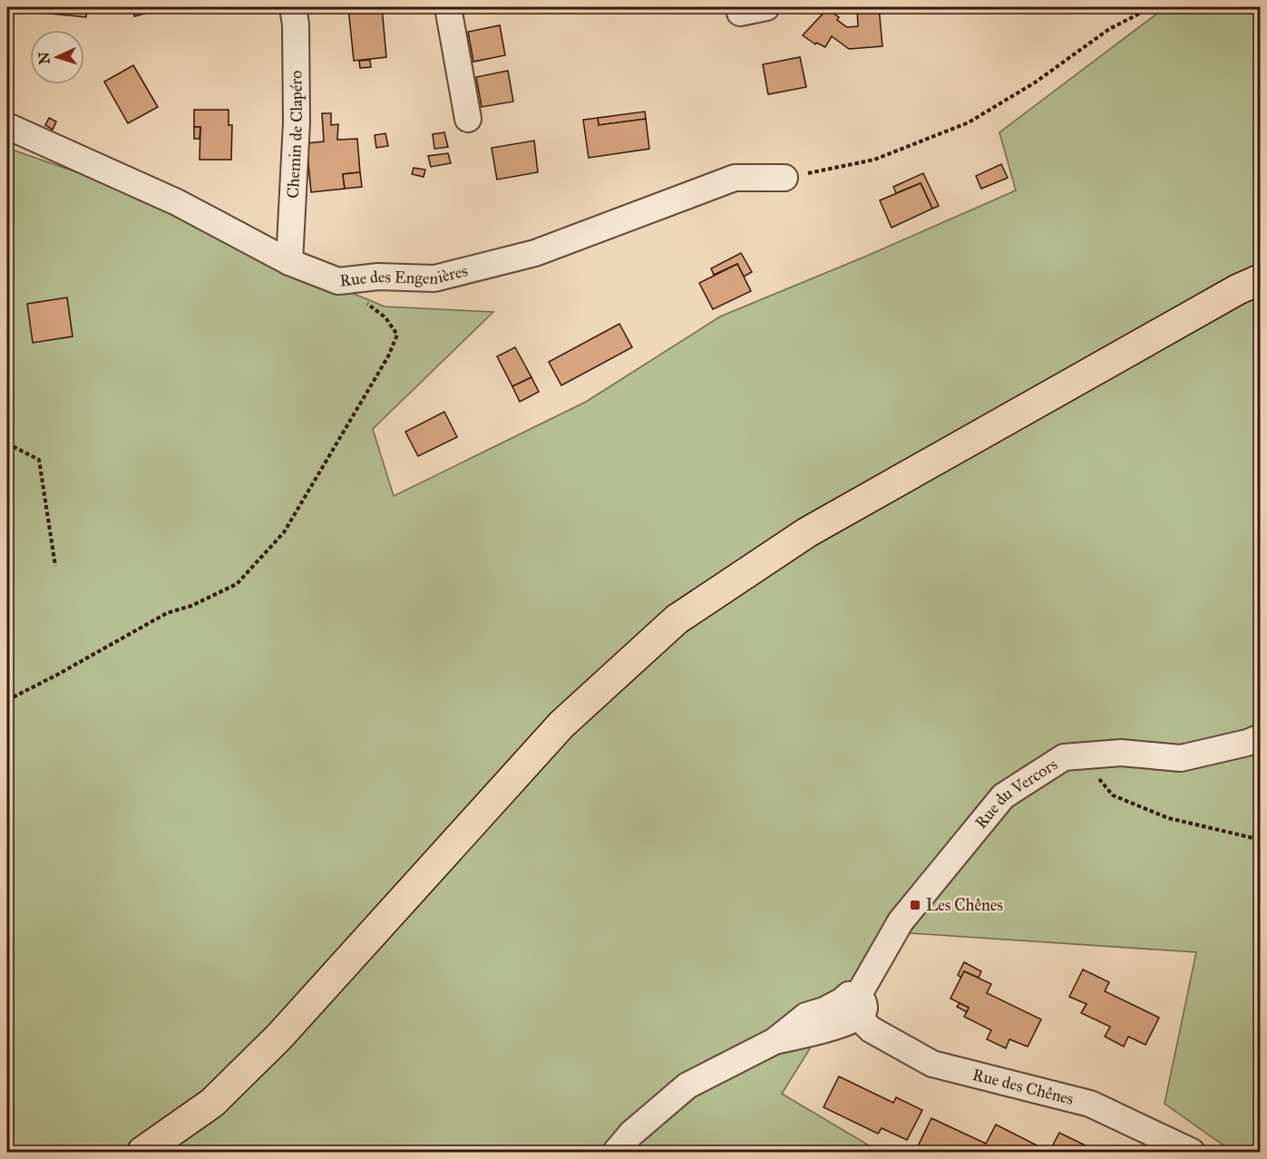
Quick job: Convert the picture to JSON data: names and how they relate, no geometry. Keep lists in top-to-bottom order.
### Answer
{
  "streets": {
    "street": [
      "Chemin de Clapéro",
      "Rue des Engenières",
      "Rue du Vercors",
      "Rue des Chênes"
    ]
  },
  "crossings": [
    ["Chemin de Clapéro", "Rue des Engenières"],
    ["Rue du Vercors", "Rue des Chênes"]
  ],
  "places": {
    "transit": ["Les Chênes"]
  },
  "north": "left"
}
